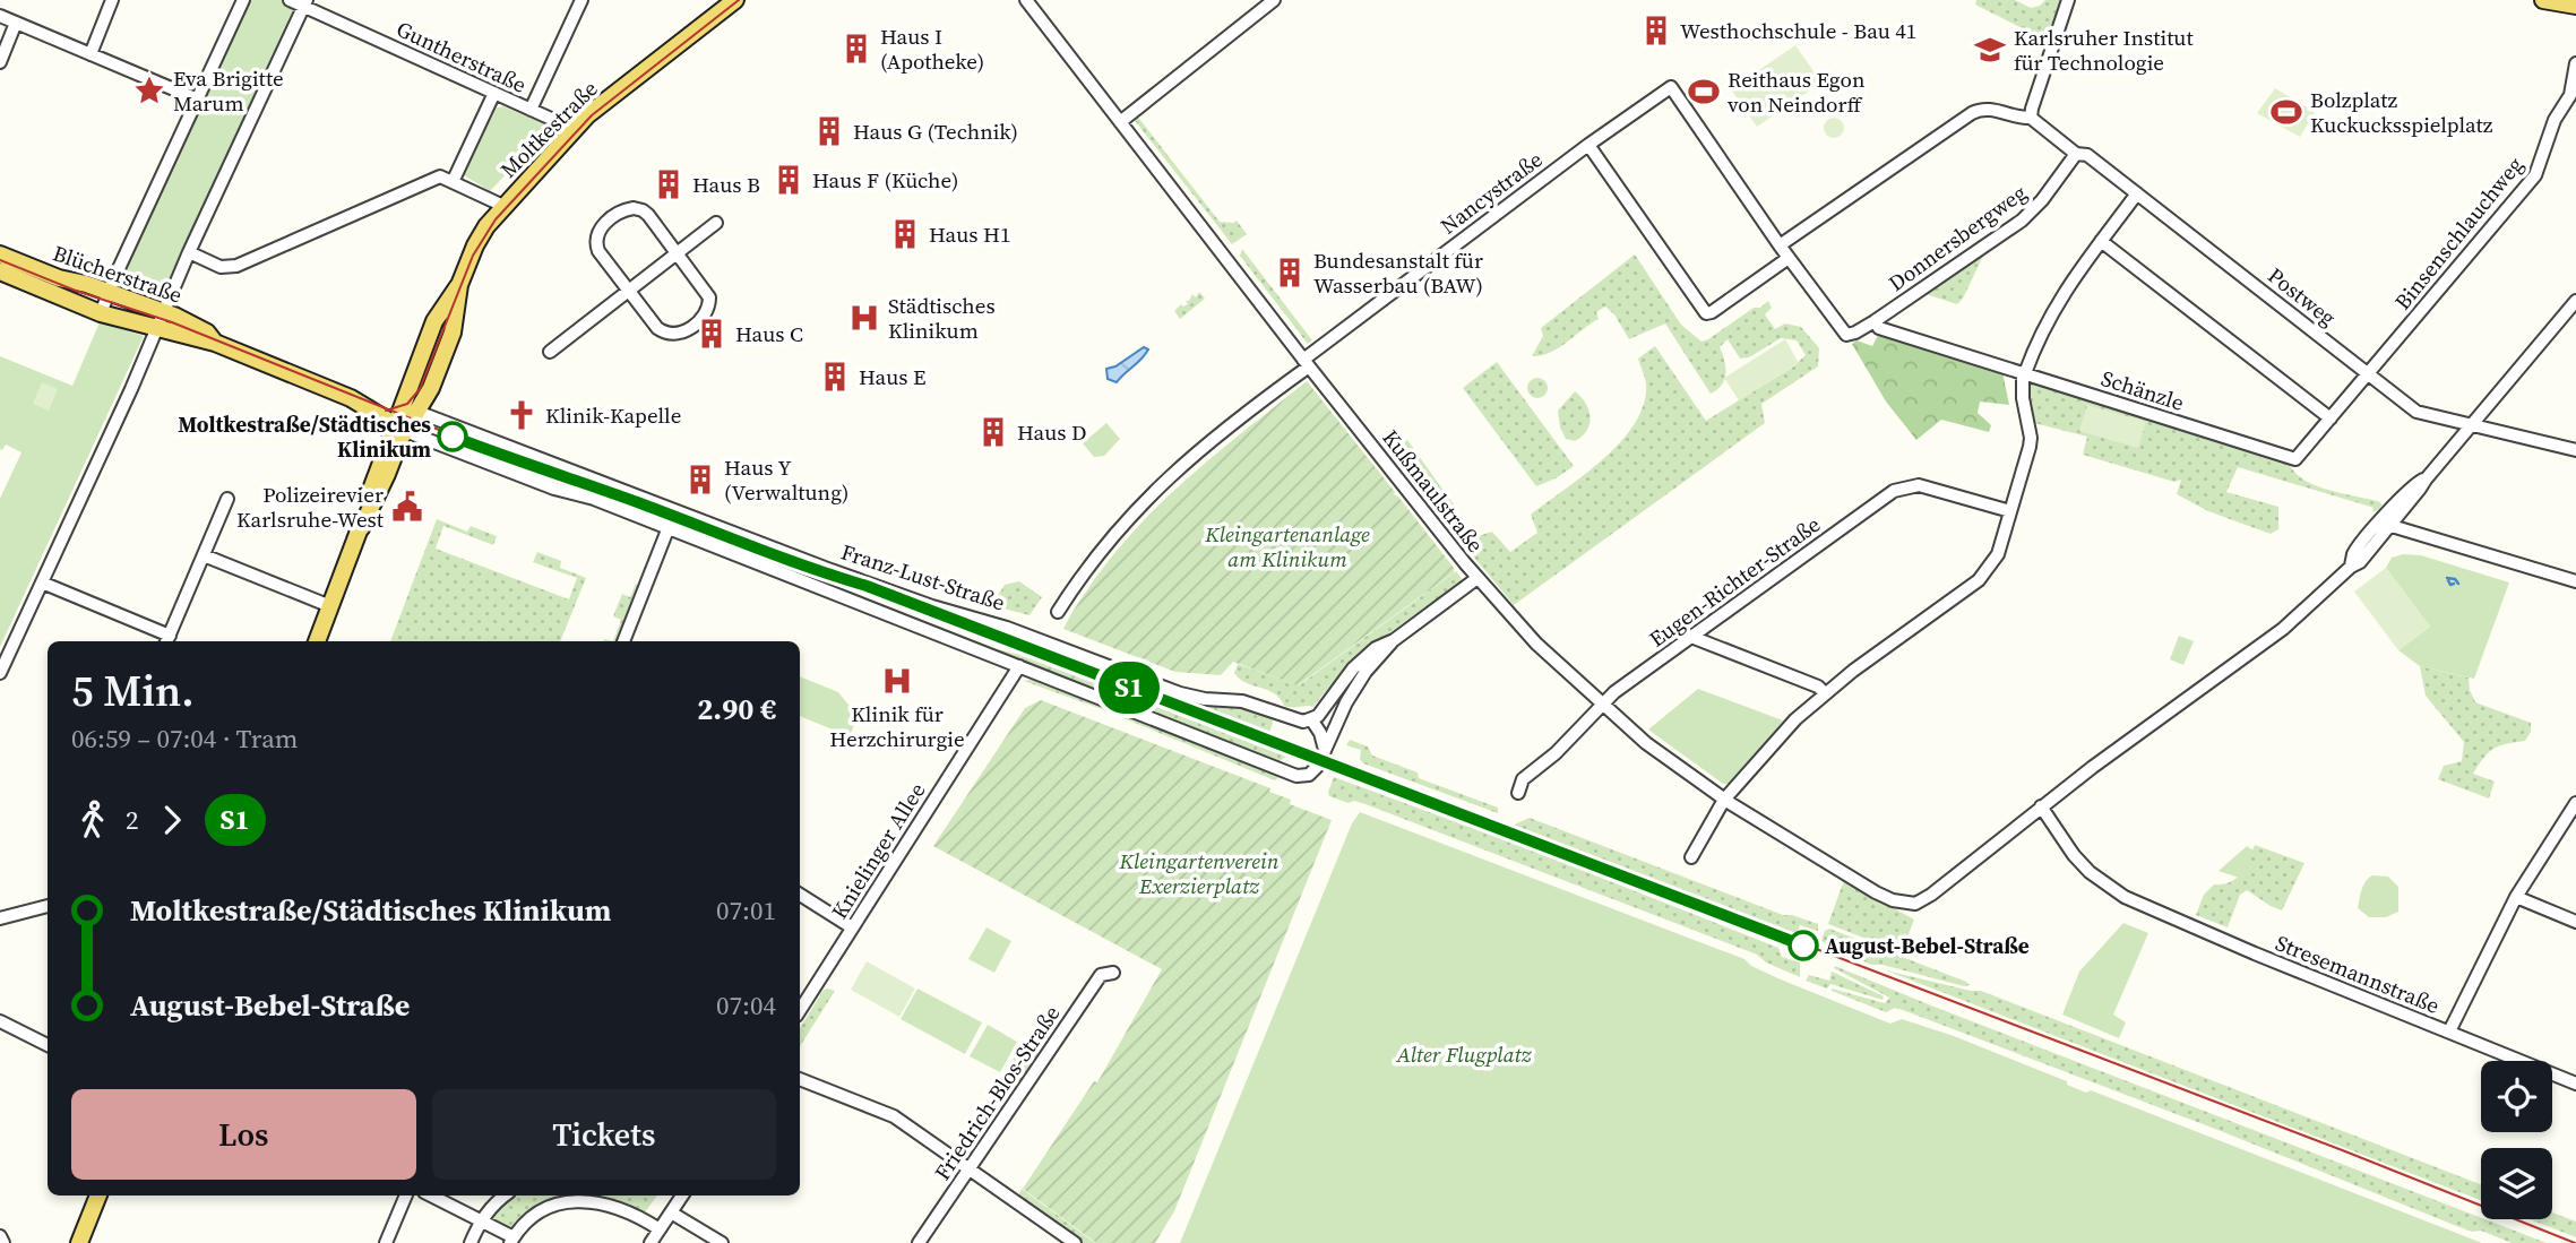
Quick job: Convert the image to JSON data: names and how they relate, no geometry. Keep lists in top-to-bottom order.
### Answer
{
  "streets": {
    "main road": ["Moltkestraße", "Blücherstraße"],
    "street": [
      "Guntherstraße",
      "Nancystraße",
      "Binsenschlauchweg",
      "Donnersbergweg",
      "Postweg",
      "Schänzle",
      "Kußmaulstraße",
      "Franz-Lust-Straße",
      "Eugen-Richter-Straße",
      "Knielinger Allee",
      "Stresemannstraße",
      "Friedrich-Blos-Straße"
    ]
  },
  "crossings": [
    ["Guntherstraße", "Moltkestraße"],
    ["Moltkestraße", "Blücherstraße"],
    ["Moltkestraße", "Franz-Lust-Straße"],
    ["Nancystraße", "Donnersbergweg"],
    ["Nancystraße", "Kußmaulstraße"],
    ["Binsenschlauchweg", "Postweg"],
    ["Binsenschlauchweg", "Schänzle"],
    ["Donnersbergweg", "Postweg"],
    ["Donnersbergweg", "Schänzle"],
    ["Blücherstraße", "Franz-Lust-Straße"],
    ["Postweg", "Schänzle"],
    ["Kußmaulstraße", "Franz-Lust-Straße"],
    ["Kußmaulstraße", "Eugen-Richter-Straße"],
    ["Kußmaulstraße", "Stresemannstraße"],
    ["Franz-Lust-Straße", "Knielinger Allee"]
  ],
  "parks": ["Kleingartenanlage am Klinikum", "Kleingartenverein Exerzierplatz", "Alter Flugplatz"],
  "places": {
    "building": [
      "Westhochschule - Bau 41",
      "Haus I (Apotheke)",
      "Haus G (Technik)",
      "Haus F (Küche)",
      "Haus B",
      "Haus H1",
      "Bundesanstalt für Wasserbau (BAW)",
      "Haus C",
      "Haus E",
      "Haus D",
      "Haus Y (Verwaltung)"
    ],
    "school or university": ["Karlsruher Institut für Technologie"],
    "place": ["Eva Brigitte Marum"],
    "sports": ["Reithaus Egon von Neindorff", "Bolzplatz Kuckucksspielplatz"],
    "hospital": ["Städtisches Klinikum", "Klinik für Herzchirurgie"],
    "church": ["Klinik-Kapelle"],
    "other": ["Moltkestraße/Städtisches Klinikum", "August-Bebel-Straße"],
    "public building": ["Polizeirevier Karlsruhe-West"]
  },
  "lines": ["tram line S1"],
  "page": {
    "on_map": "S1",
    "heading": ["5 Min.", "06:59 – 07:04 · Tram", "2.90 €"],
    "legs": ["2", "S1"],
    "list": [
      {
        "name": "Moltkestraße/Städtisches Klinikum",
        "value": "07:01"
      },
      {
        "name": "August-Bebel-Straße",
        "value": "07:04"
      }
    ],
    "buttons": ["Los", "Tickets"]
  }
}
